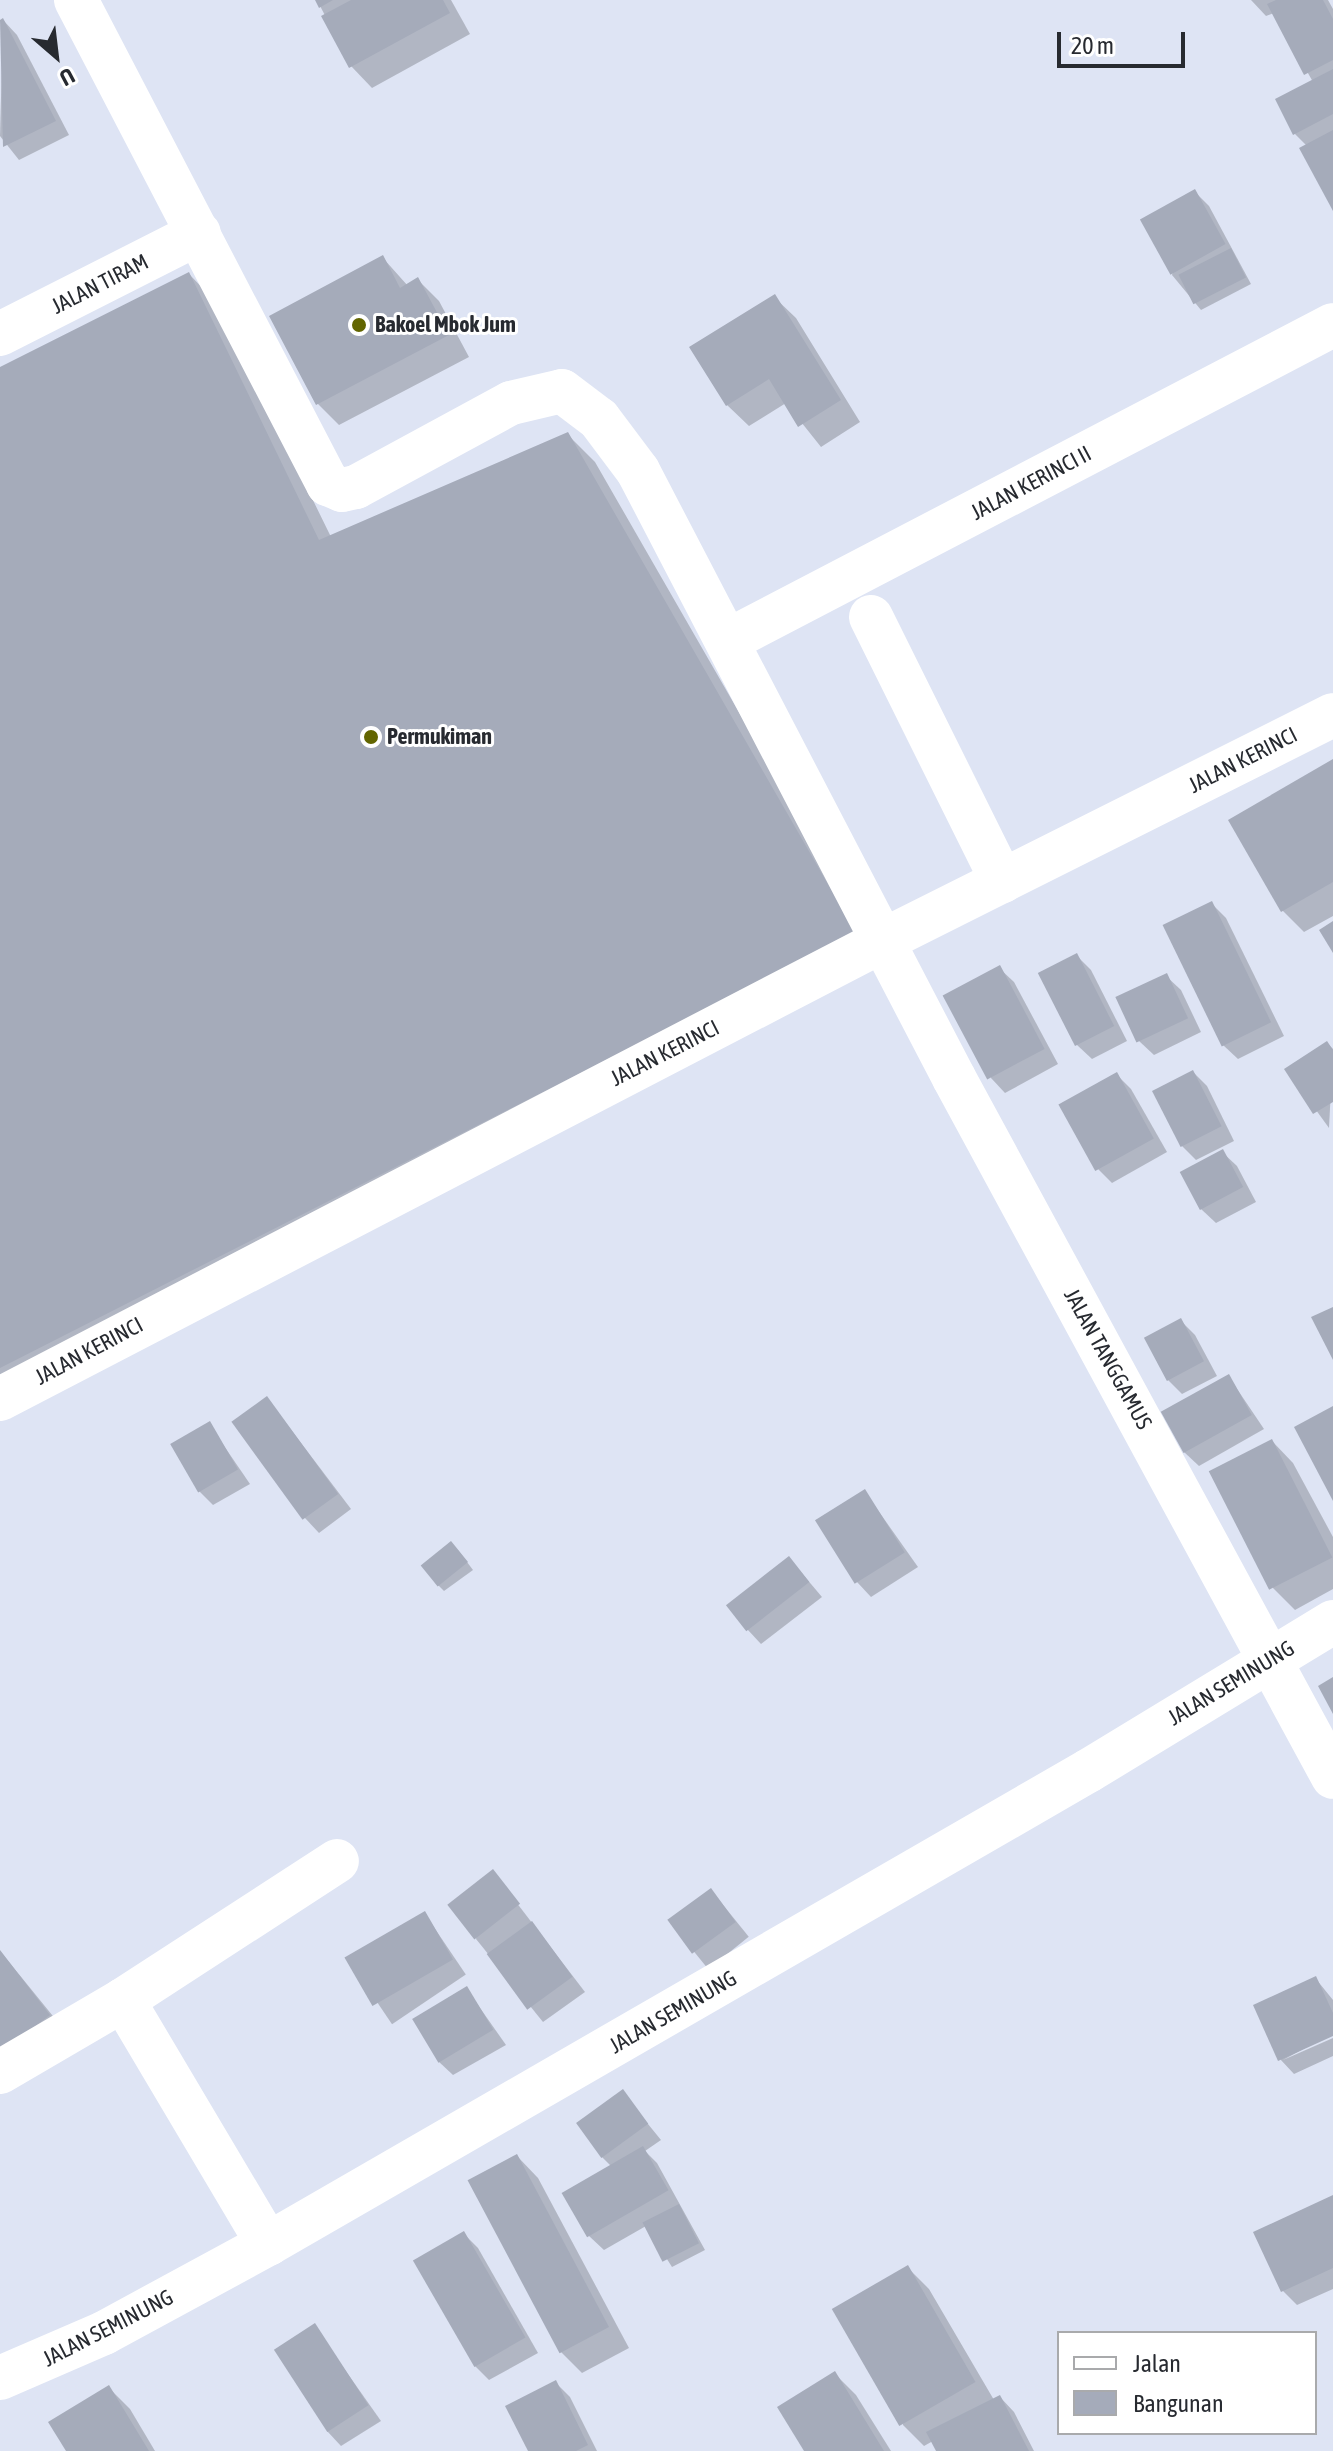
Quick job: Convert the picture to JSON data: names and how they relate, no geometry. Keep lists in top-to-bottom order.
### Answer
{
  "streets": {
    "street": [
      "JALAN TIRAM",
      "JALAN KERINCI II",
      "JALAN KERINCI",
      "JALAN TANGGAMUS",
      "JALAN SEMINUNG"
    ]
  },
  "crossings": [
    ["JALAN TIRAM", "JALAN TANGGAMUS"],
    ["JALAN KERINCI II", "JALAN TANGGAMUS"],
    ["JALAN KERINCI", "JALAN TANGGAMUS"],
    ["JALAN TANGGAMUS", "JALAN SEMINUNG"]
  ],
  "places": ["Bakoel Mbok Jum", "Permukiman"],
  "legend": ["Jalan", "Bangunan"],
  "scale_bar": "20 m",
  "north": "bottom right"
}
